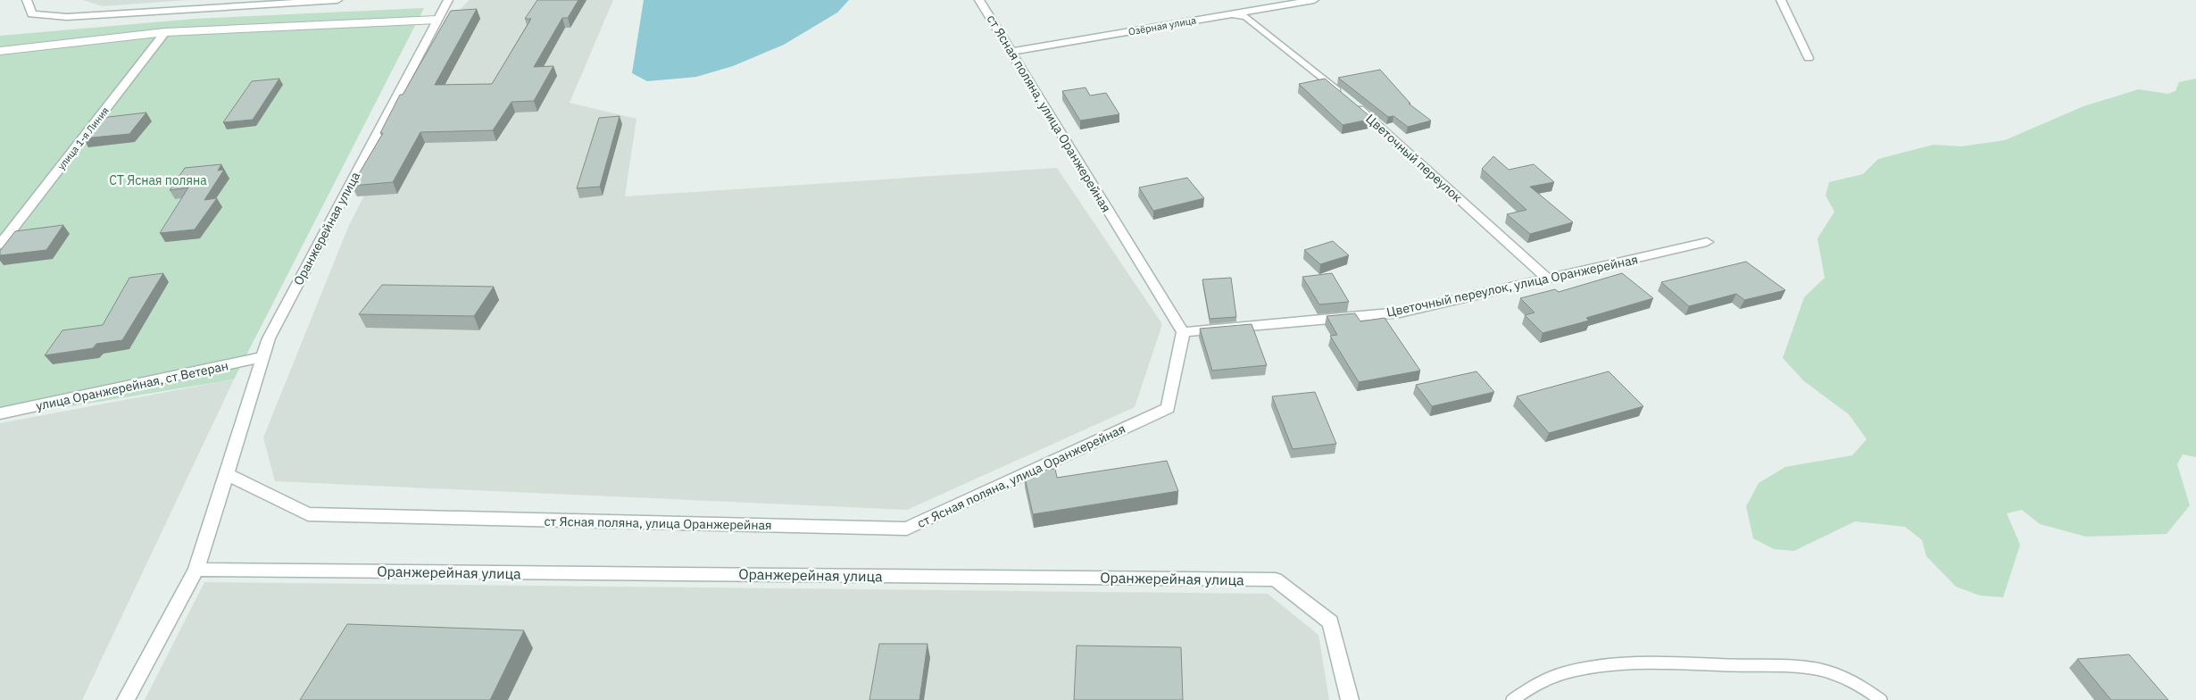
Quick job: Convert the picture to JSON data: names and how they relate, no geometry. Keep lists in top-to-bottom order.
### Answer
{
  "streets": {
    "street": [
      "Озёрная улица",
      "ст Ясная поляна, улица Оранжерейная",
      "улица 1-я Линия",
      "Цветочный переулок",
      "Оранжерейная улица",
      "Цветочный переулок, улица Оранжерейная",
      "улица Оранжерейная, ст Ветеран"
    ]
  },
  "crossings": [
    ["Озёрная улица", "ст Ясная поляна, улица Оранжерейная"],
    ["Озёрная улица", "Цветочный переулок"],
    ["ст Ясная поляна, улица Оранжерейная", "Оранжерейная улица"],
    ["ст Ясная поляна, улица Оранжерейная", "Цветочный переулок, улица Оранжерейная"],
    ["Цветочный переулок", "Цветочный переулок, улица Оранжерейная"],
    ["Оранжерейная улица", "улица Оранжерейная, ст Ветеран"]
  ],
  "parks": ["СТ Ясная поляна"]
}
